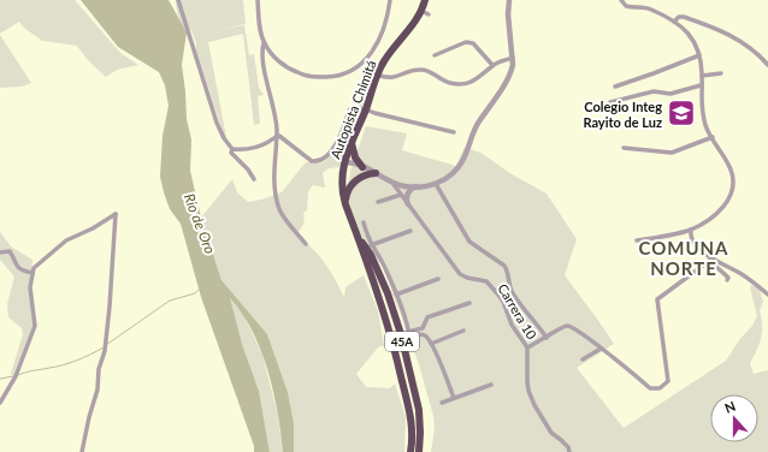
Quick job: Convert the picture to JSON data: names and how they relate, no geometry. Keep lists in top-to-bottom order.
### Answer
{
  "streets": {
    "highway": ["Autopista Chimitá", "45A"],
    "street": ["Carrera 10"]
  },
  "districts": ["COMUNA NORTE"],
  "water": ["Río de Oro"],
  "places": {
    "school or university": ["Colegio Integ Rayito de Luz"]
  },
  "north": "top"
}
